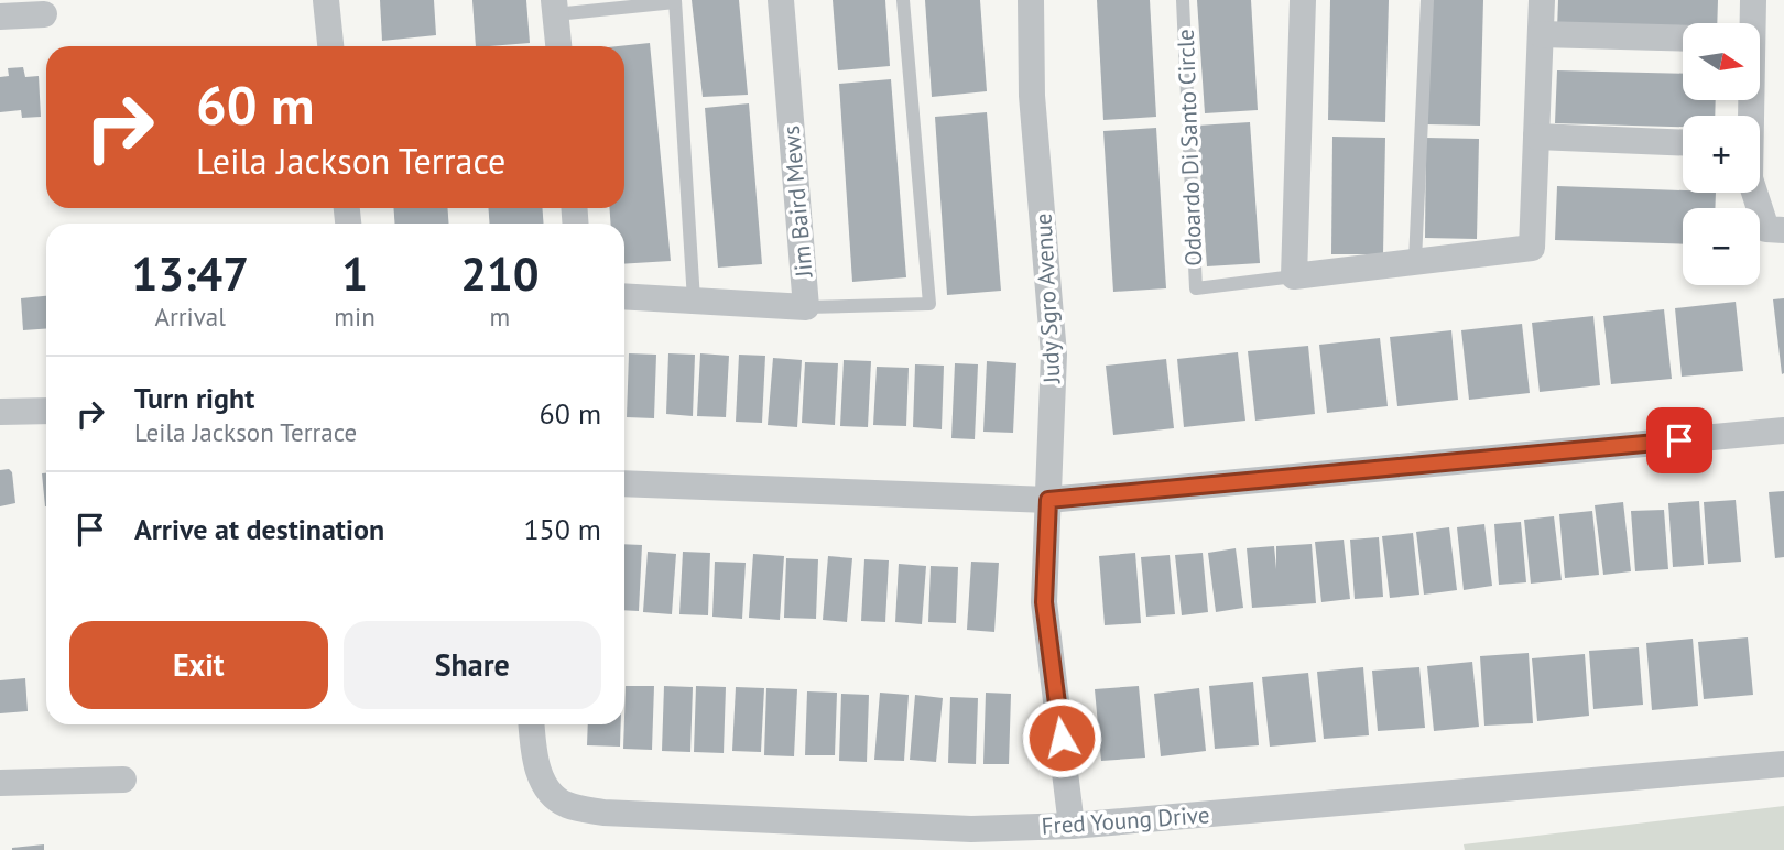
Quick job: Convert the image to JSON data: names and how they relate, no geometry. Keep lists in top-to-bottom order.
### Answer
{
  "streets": {
    "street": [
      "Odoardo Di Santo Circle",
      "Jim Baird Mews",
      "Judy Sgro Avenue",
      "Fred Young Drive"
    ]
  },
  "crossings": [
    ["Judy Sgro Avenue", "Fred Young Drive"]
  ],
  "north": "right",
  "page": {
    "map_buttons": ["+", "−"],
    "turn": ["60 m", "Leila Jackson Terrace"],
    "eta": [
      "13:47",
      "Arrival",
      "1",
      "min",
      "210",
      "m"
    ],
    "list": [
      {
        "name": "Turn right",
        "note": "Leila Jackson Terrace",
        "value": "60 m"
      },
      {
        "name": "Arrive at destination",
        "value": "150 m"
      }
    ],
    "buttons": ["Exit", "Share"]
  }
}
